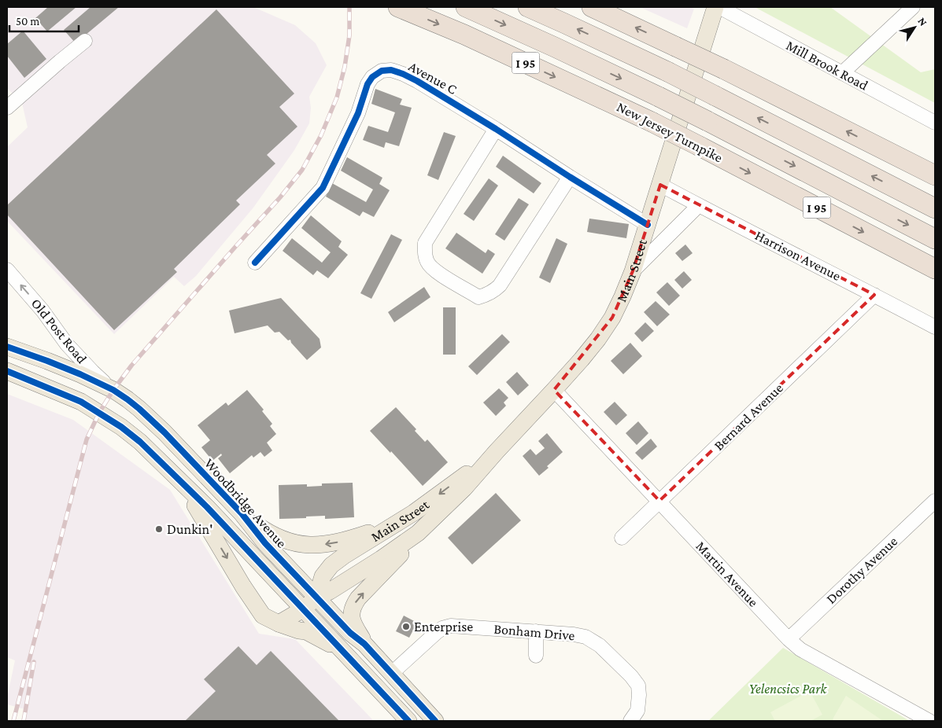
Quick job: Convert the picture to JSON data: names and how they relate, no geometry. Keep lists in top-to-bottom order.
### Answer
{
  "streets": {
    "highway": ["I 95", "New Jersey Turnpike"],
    "main road": ["Main Street", "Woodbridge Avenue"],
    "street": [
      "Mill Brook Road",
      "Avenue C",
      "Harrison Avenue",
      "Old Post Road",
      "Bernard Avenue",
      "Dorothy Avenue",
      "Martin Avenue",
      "Bonham Drive"
    ]
  },
  "crossings": [
    ["Avenue C", "Main Street"],
    ["Harrison Avenue", "Main Street"],
    ["Harrison Avenue", "Bernard Avenue"],
    ["Main Street", "Woodbridge Avenue"],
    ["Main Street", "Martin Avenue"],
    ["Old Post Road", "Woodbridge Avenue"],
    ["Bernard Avenue", "Martin Avenue"],
    ["Woodbridge Avenue", "Bonham Drive"],
    ["Dorothy Avenue", "Martin Avenue"]
  ],
  "one_way": ["Old Post Road"],
  "parks": ["Yelencsics Park"],
  "places": ["Dunkin'", "Enterprise"],
  "scale_bar": "50 m",
  "north": "top right"
}
